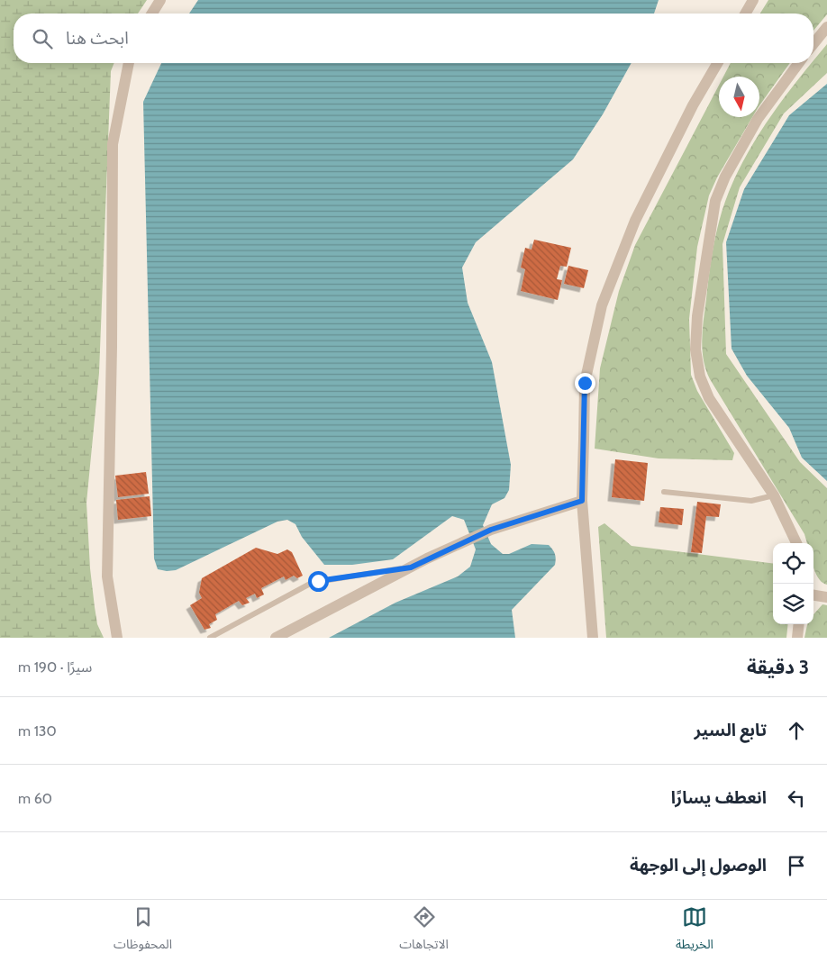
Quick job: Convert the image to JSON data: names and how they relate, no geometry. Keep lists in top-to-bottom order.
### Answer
{
  "north": "bottom",
  "page": {
    "search": "ابحث هنا",
    "heading": ["3 دقيقة", "سيرًا · 190 m"],
    "list": [
      ["تابع السير", "130 m"],
      ["انعطف يسارًا", "60 m"],
      "الوصول إلى الوجهة"
    ],
    "nav": ["الخريطة", "الاتجاهات", "المحفوظات"]
  }
}
